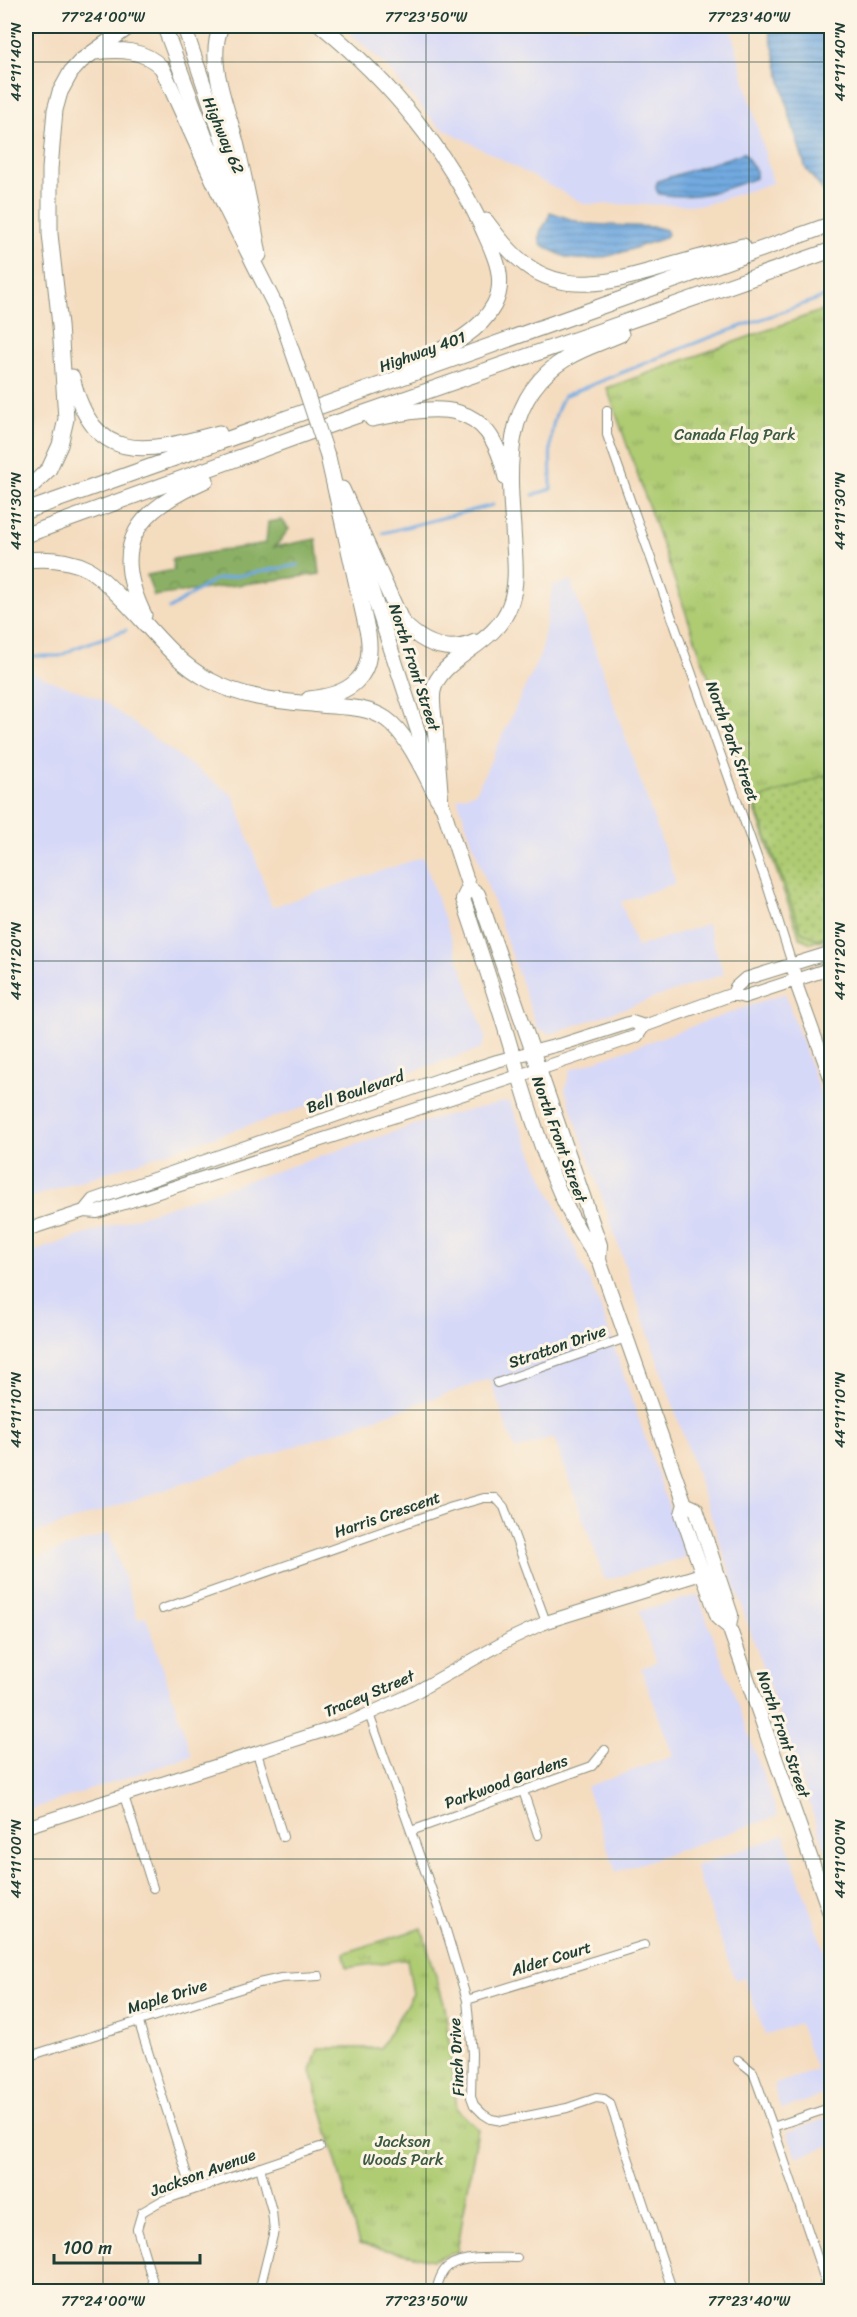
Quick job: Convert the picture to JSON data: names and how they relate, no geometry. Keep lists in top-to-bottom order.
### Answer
{
  "streets": {
    "highway": ["Highway 401"],
    "main road": [
      "Highway 62",
      "North Front Street",
      "North Park Street",
      "Bell Boulevard",
      "Tracey Street"
    ],
    "street": [
      "Stratton Drive",
      "Harris Crescent",
      "Parkwood Gardens",
      "Alder Court",
      "Maple Drive",
      "Finch Drive",
      "Jackson Avenue"
    ]
  },
  "crossings": [
    ["Highway 62", "North Front Street"],
    ["North Front Street", "Bell Boulevard"],
    ["North Front Street", "Stratton Drive"],
    ["North Front Street", "Tracey Street"],
    ["North Park Street", "Bell Boulevard"],
    ["Harris Crescent", "Tracey Street"],
    ["Tracey Street", "Finch Drive"],
    ["Parkwood Gardens", "Finch Drive"],
    ["Alder Court", "Finch Drive"]
  ],
  "parks": ["Canada Flag Park", "Jackson Woods Park"],
  "scale_bar": "100 m",
  "coordinates": [
    "77°24'00\"W",
    "77°23'50\"W",
    "77°23'40\"W",
    "44°11'40\"N",
    "44°11'30\"N",
    "44°11'20\"N",
    "44°11'10\"N",
    "44°11'00\"N"
  ]
}
